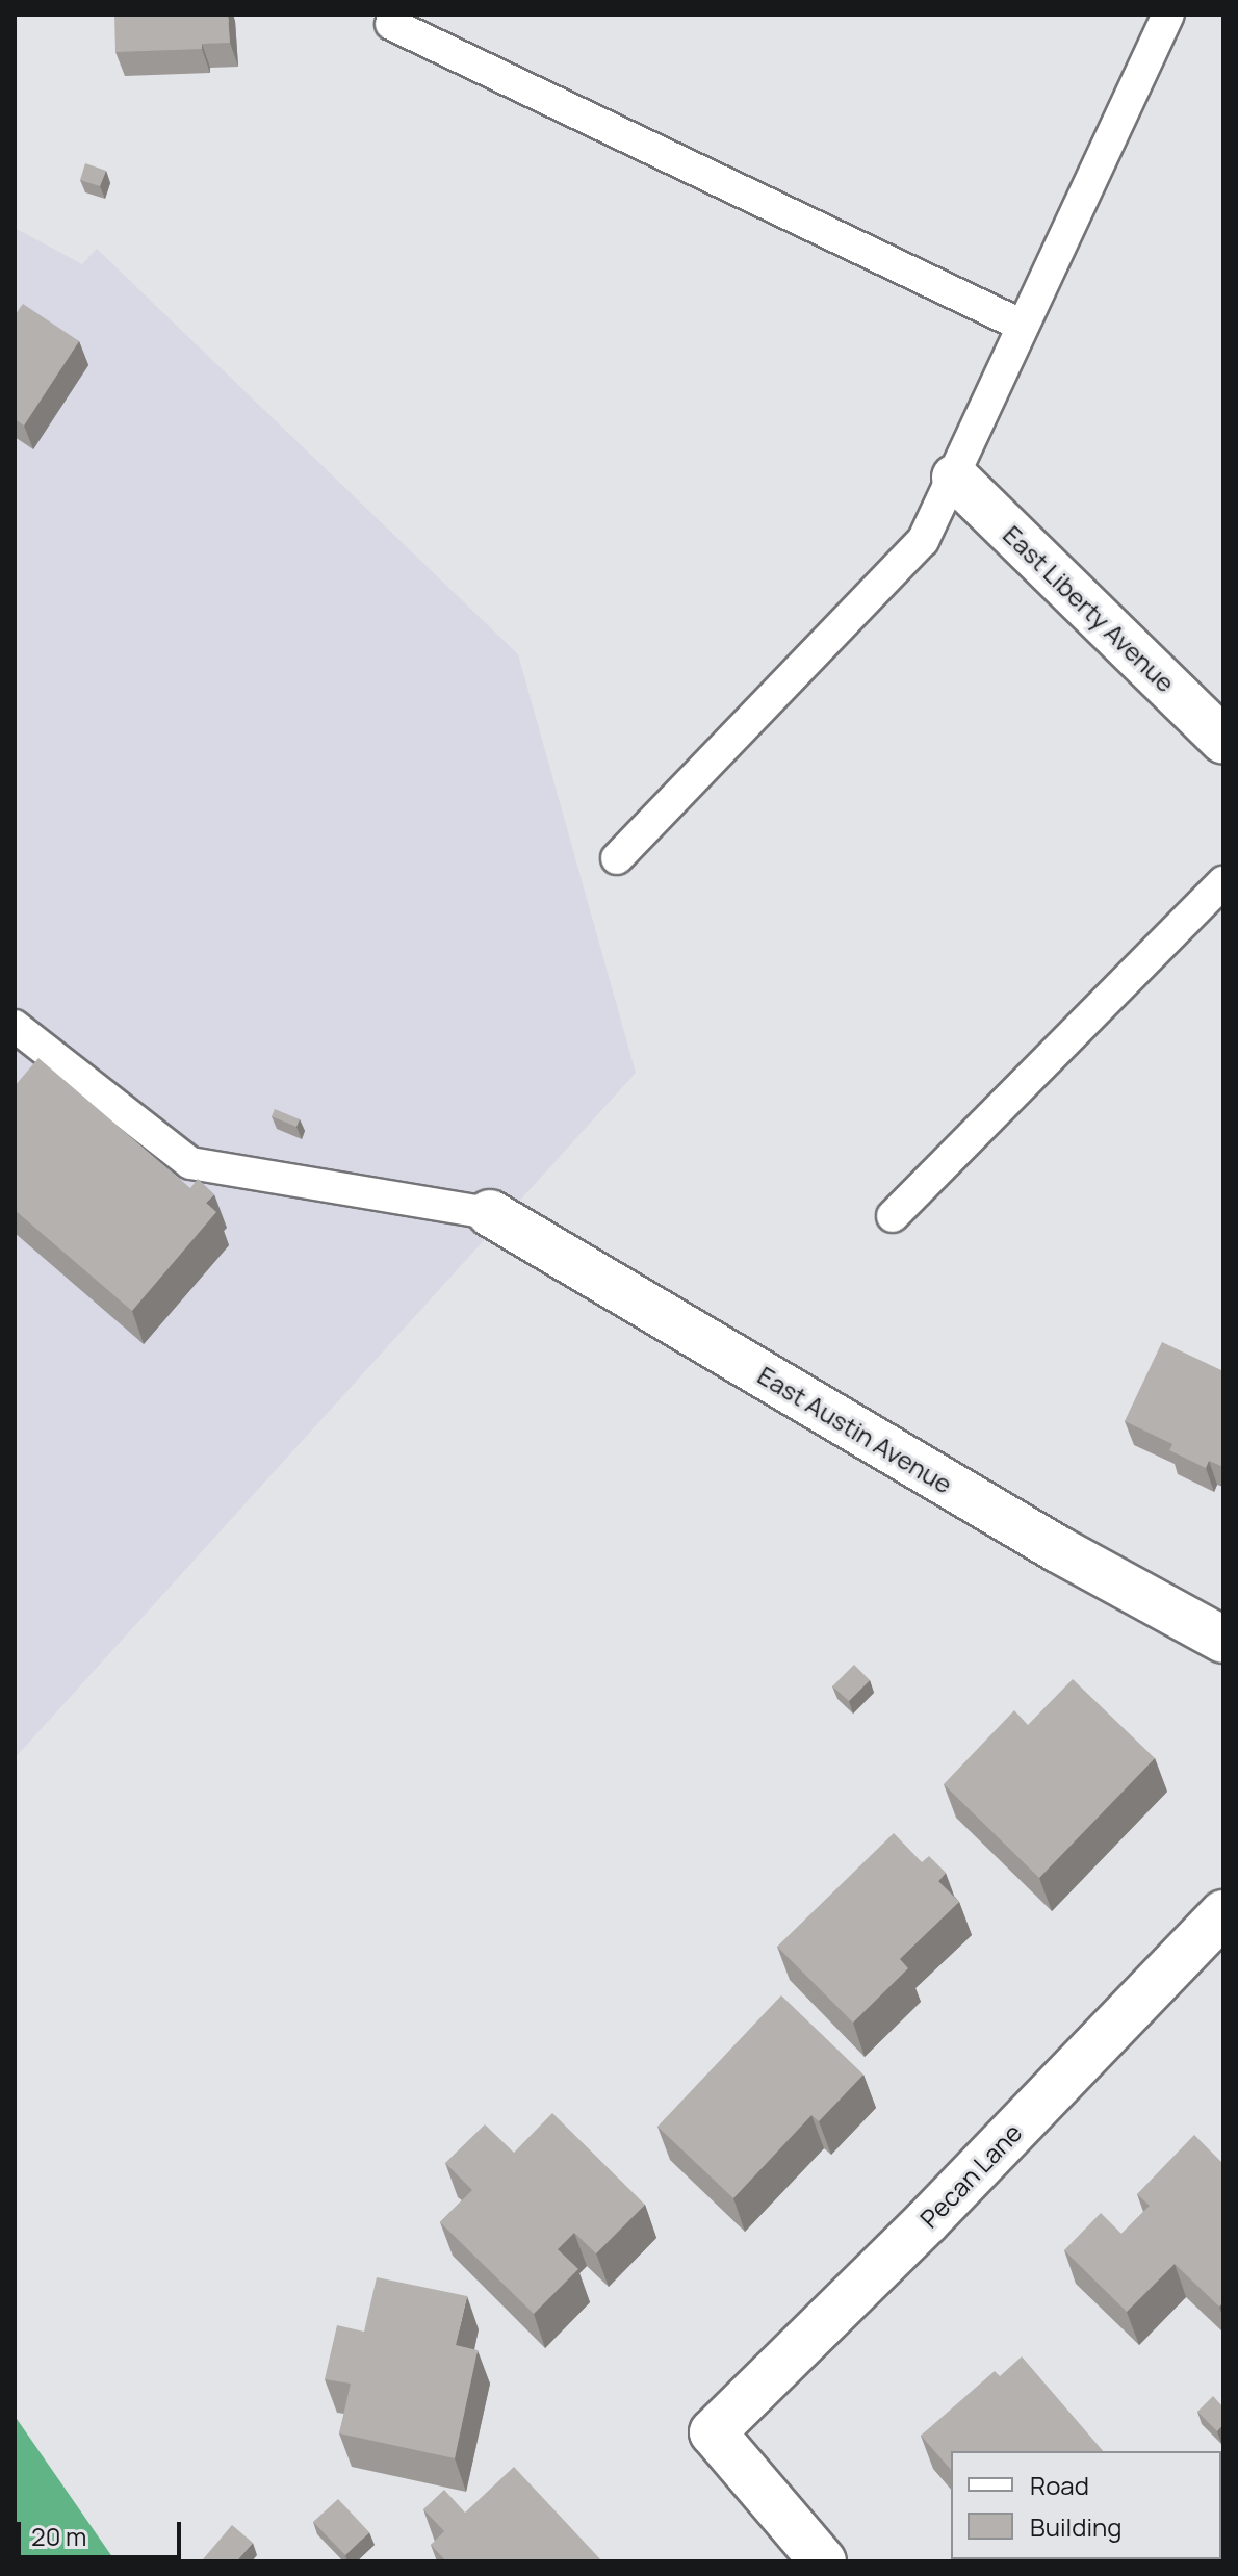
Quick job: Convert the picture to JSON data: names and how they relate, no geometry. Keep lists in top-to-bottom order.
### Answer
{
  "streets": {
    "street": ["East Liberty Avenue", "East Austin Avenue", "Pecan Lane"]
  },
  "legend": ["Road", "Building"],
  "scale_bar": "20 m"
}
